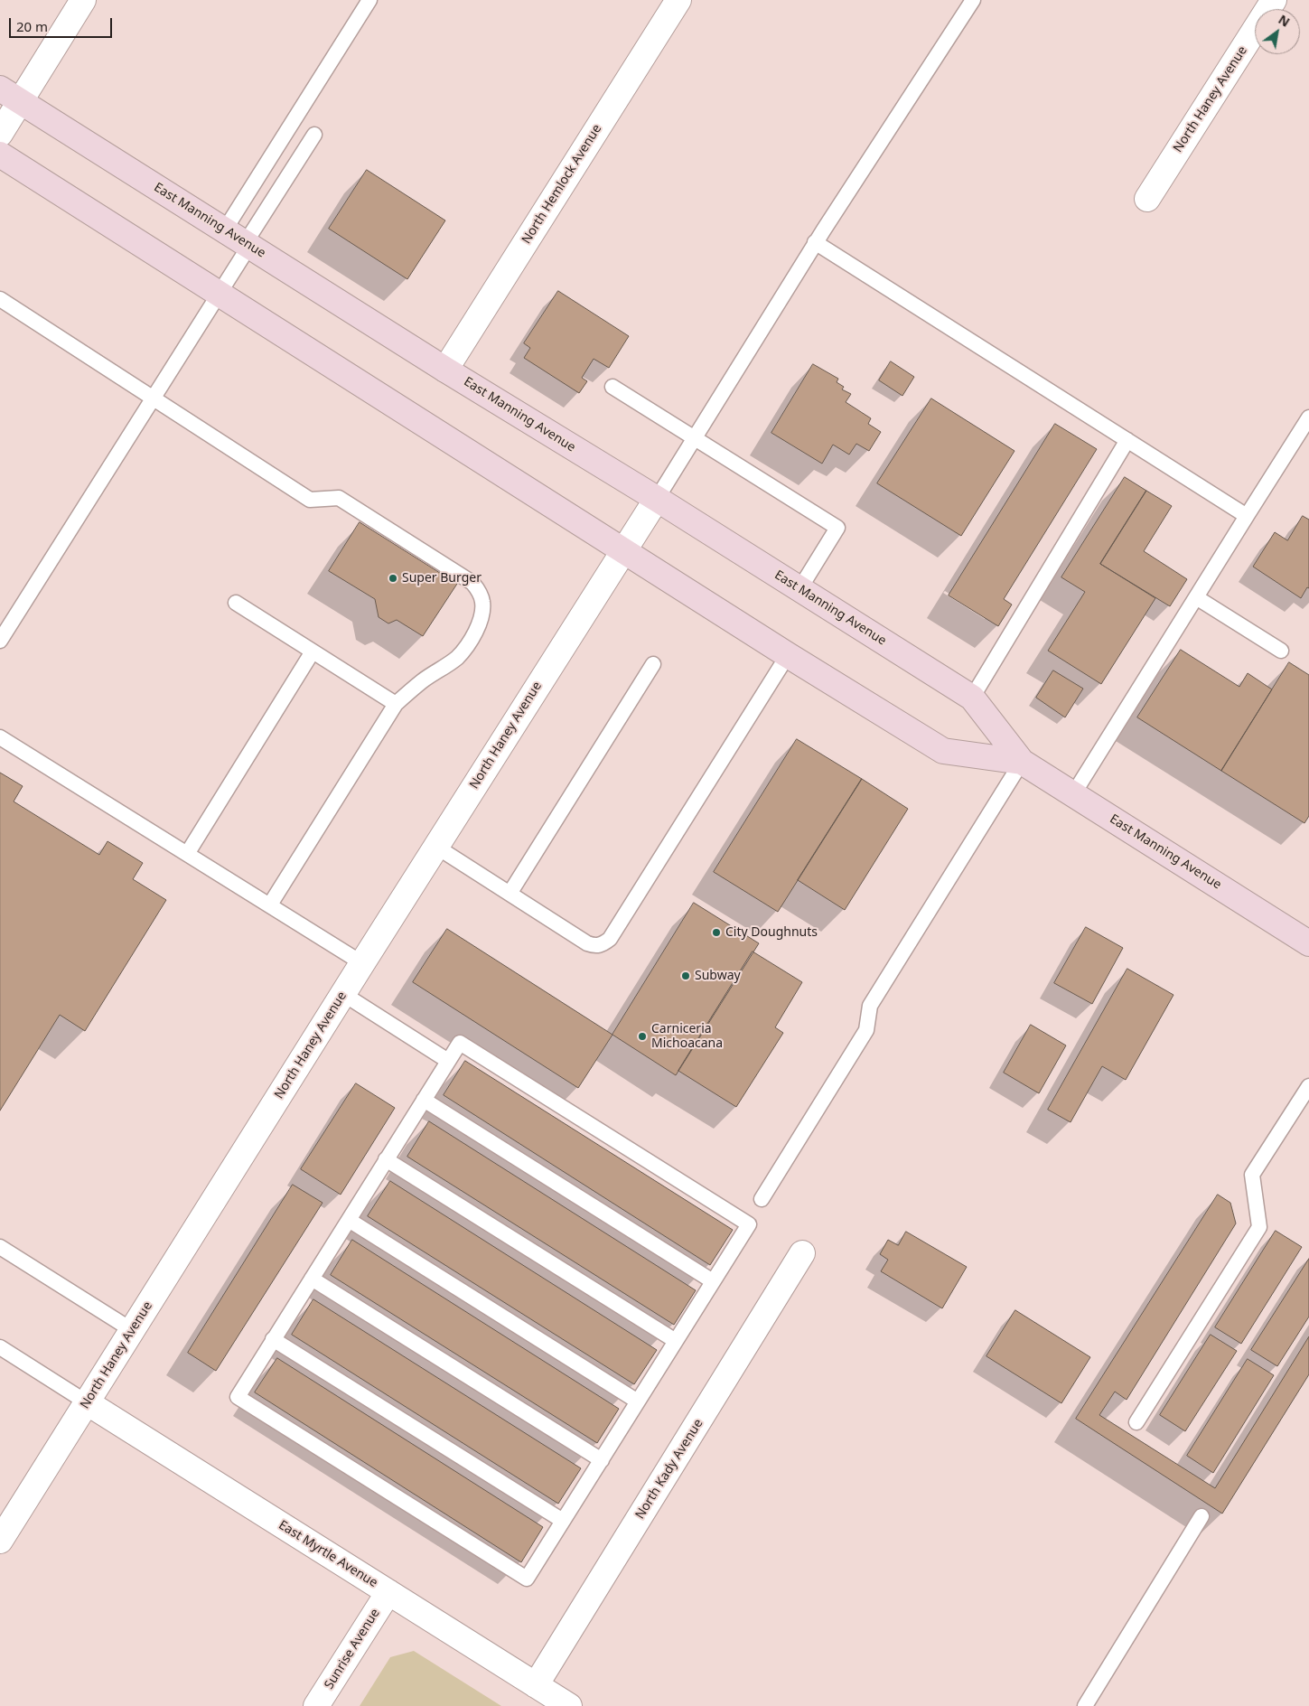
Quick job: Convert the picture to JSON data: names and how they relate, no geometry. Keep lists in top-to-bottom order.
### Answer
{
  "streets": {
    "main road": ["East Manning Avenue"],
    "street": [
      "North Haney Avenue",
      "North Hemlock Avenue",
      "North Kady Avenue",
      "East Myrtle Avenue",
      "Sunrise Avenue"
    ]
  },
  "crossings": [
    ["North Haney Avenue", "East Manning Avenue"],
    ["North Haney Avenue", "East Myrtle Avenue"],
    ["North Hemlock Avenue", "East Manning Avenue"],
    ["North Kady Avenue", "East Myrtle Avenue"],
    ["East Myrtle Avenue", "Sunrise Avenue"]
  ],
  "places": [
    "Super Burger",
    "City Doughnuts",
    "Subway",
    "Carniceria Michoacana"
  ],
  "scale_bar": "20 m",
  "north": "top right"
}
